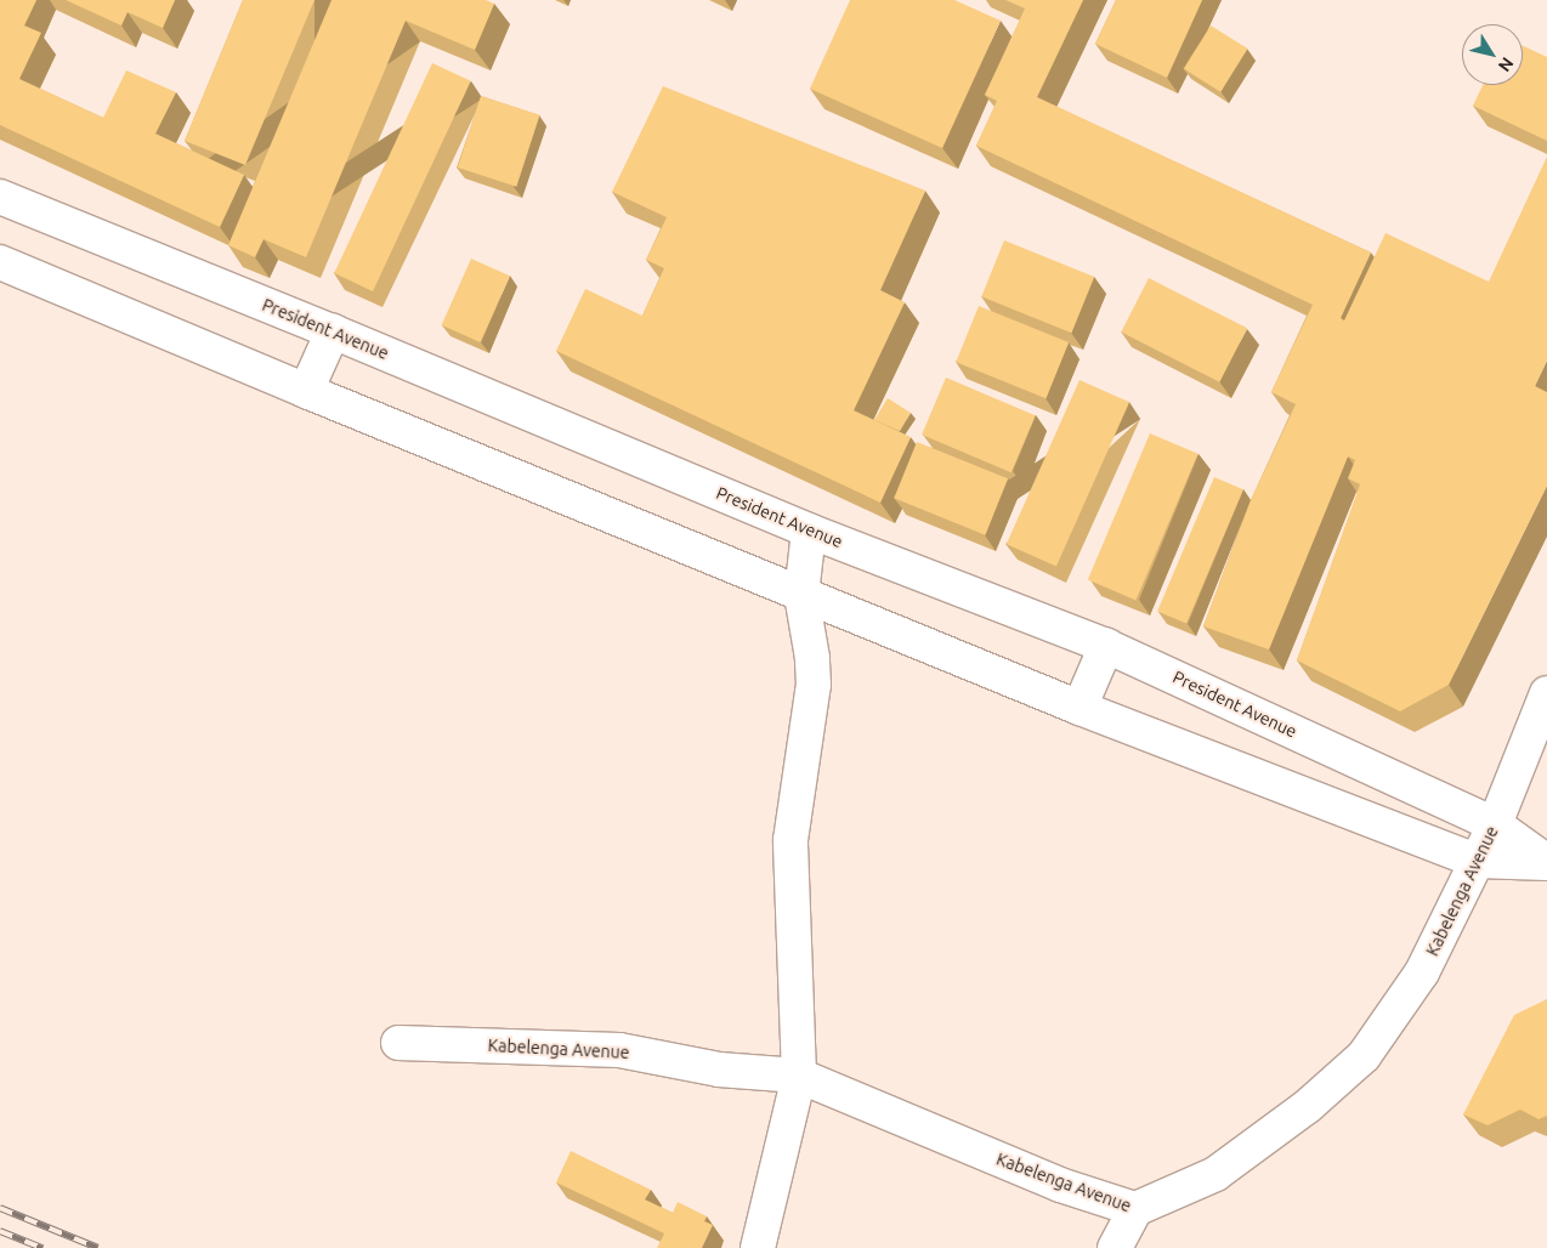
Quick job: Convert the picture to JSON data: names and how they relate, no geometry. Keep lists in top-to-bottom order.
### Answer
{
  "streets": {
    "street": ["President Avenue", "Kabelenga Avenue"]
  },
  "crossings": [
    ["President Avenue", "Kabelenga Avenue"]
  ],
  "north": "bottom right"
}
